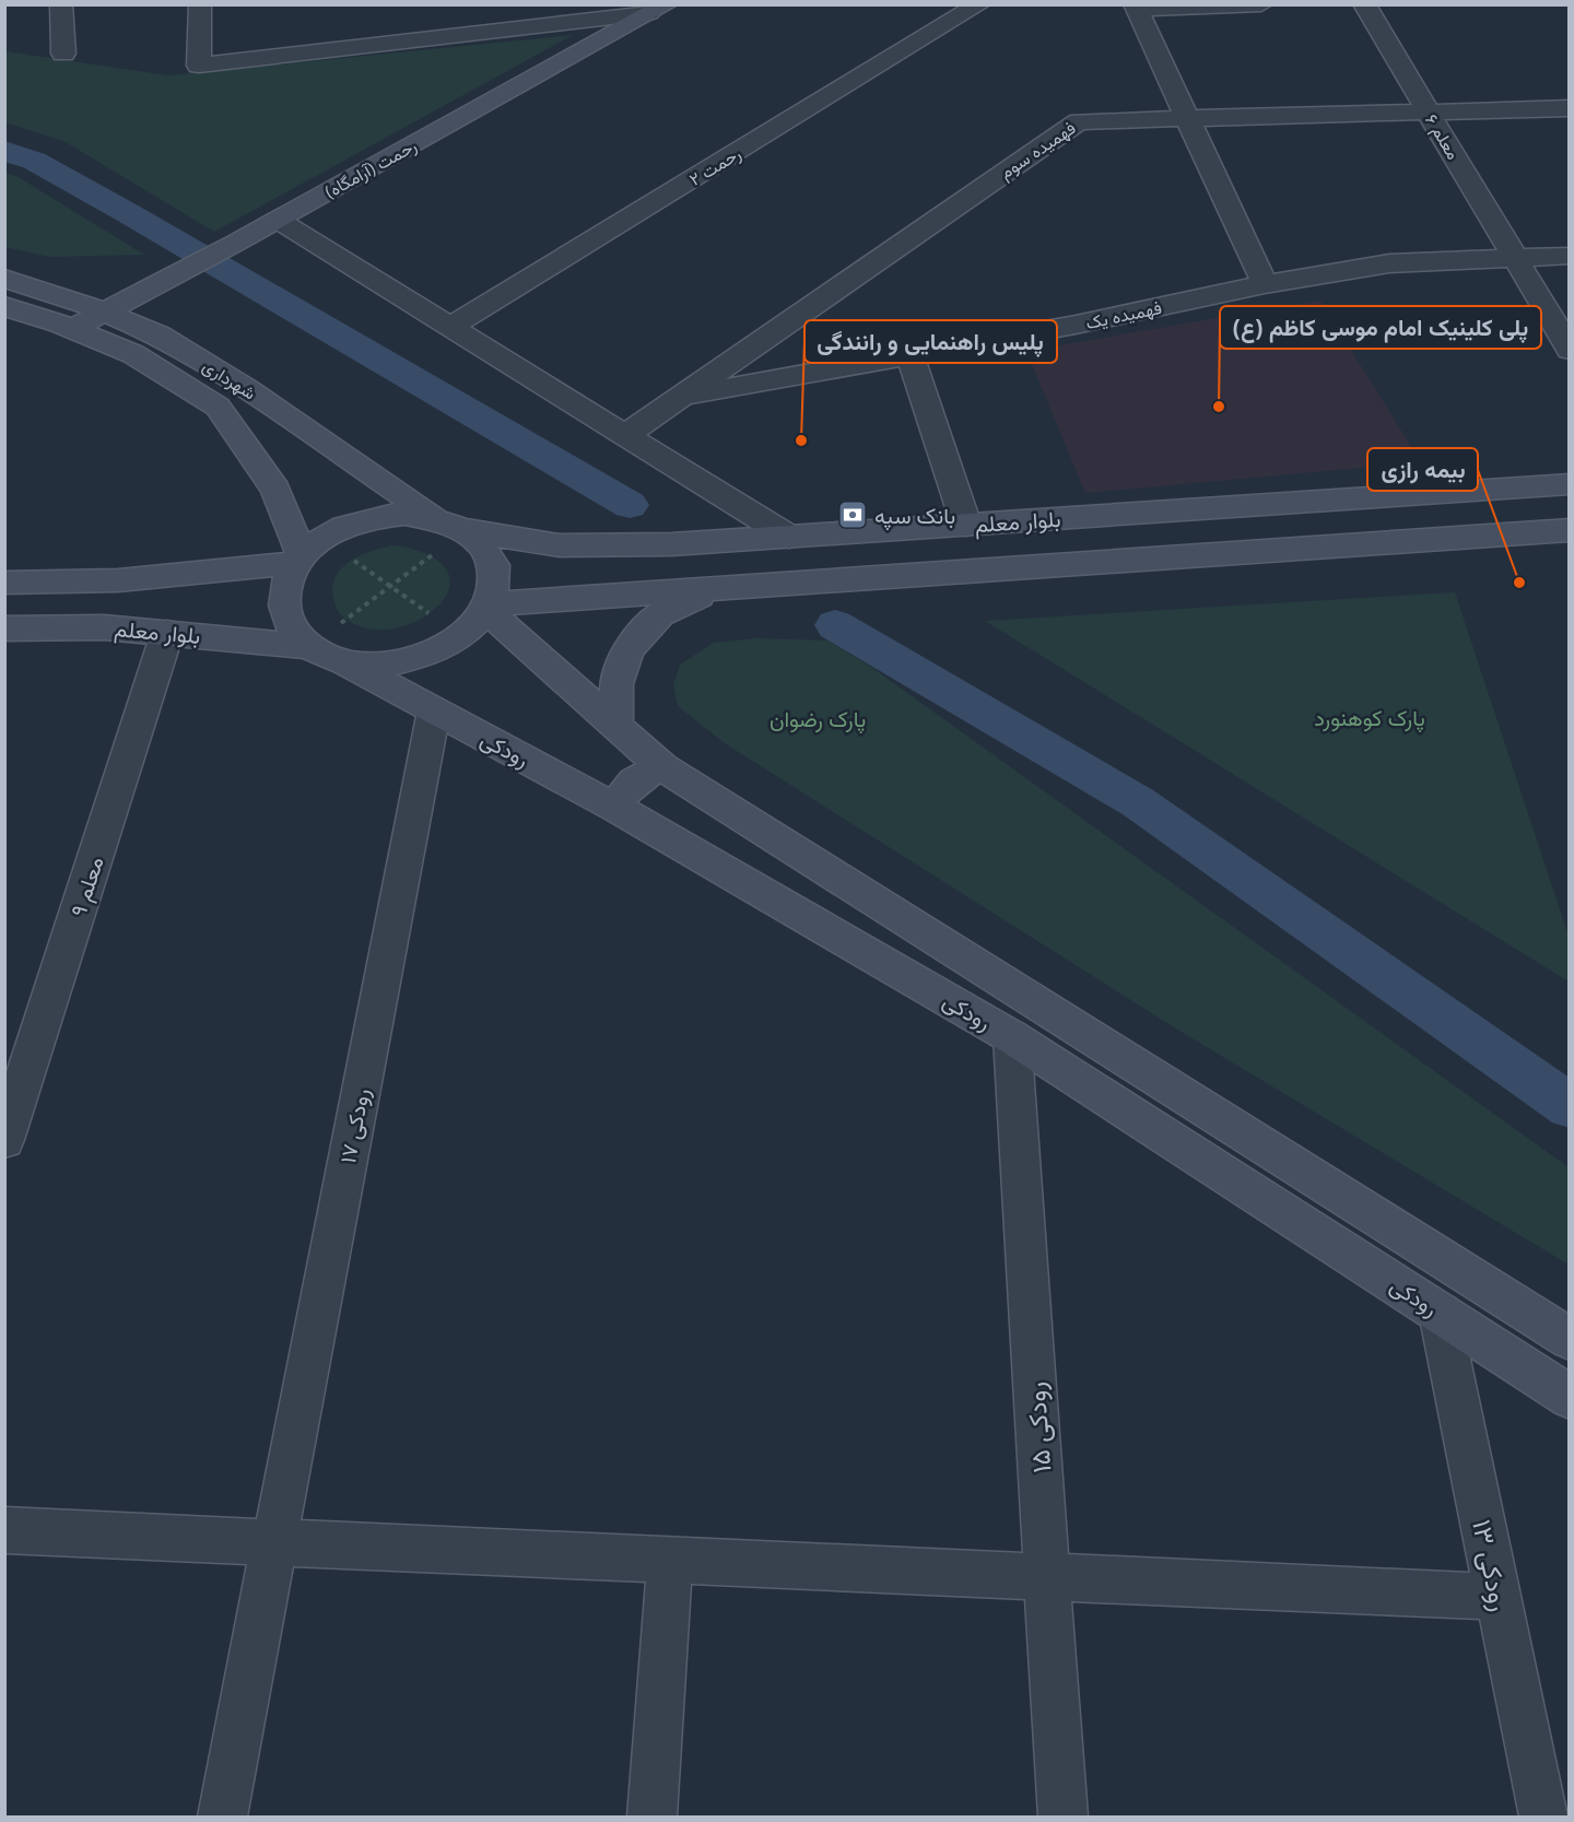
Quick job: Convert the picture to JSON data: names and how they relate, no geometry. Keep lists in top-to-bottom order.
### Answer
{
  "streets": {
    "main road": [
      "رحمت (آرامگاه)",
      "شهرداری",
      "بلوار معلم",
      "رودکی"
    ],
    "street": [
      "معلم ۶",
      "فهمیده سوم",
      "رحمت ۲",
      "فهمیده یک",
      "معلم ۹",
      "رودکی ۱۷",
      "رودکی ۱۵",
      "رودکی ۱۳"
    ]
  },
  "crossings": [
    ["معلم ۶", "فهمیده سوم"],
    ["معلم ۶", "فهمیده یک"],
    ["فهمیده سوم", "فهمیده یک"],
    ["رحمت (آرامگاه)", "شهرداری"],
    ["بلوار معلم", "رودکی"],
    ["بلوار معلم", "معلم ۹"],
    ["رودکی", "رودکی ۱۷"],
    ["رودکی", "رودکی ۱۵"],
    ["رودکی", "رودکی ۱۳"]
  ],
  "parks": ["پارک کوهنورد", "پارک رضوان"],
  "places": {
    "other": ["پلی کلینیک امام موسی کاظم (ع)", "پلیس راهنمایی و رانندگی", "بیمه رازی"],
    "bank": ["بانک سپه"]
  }
}
